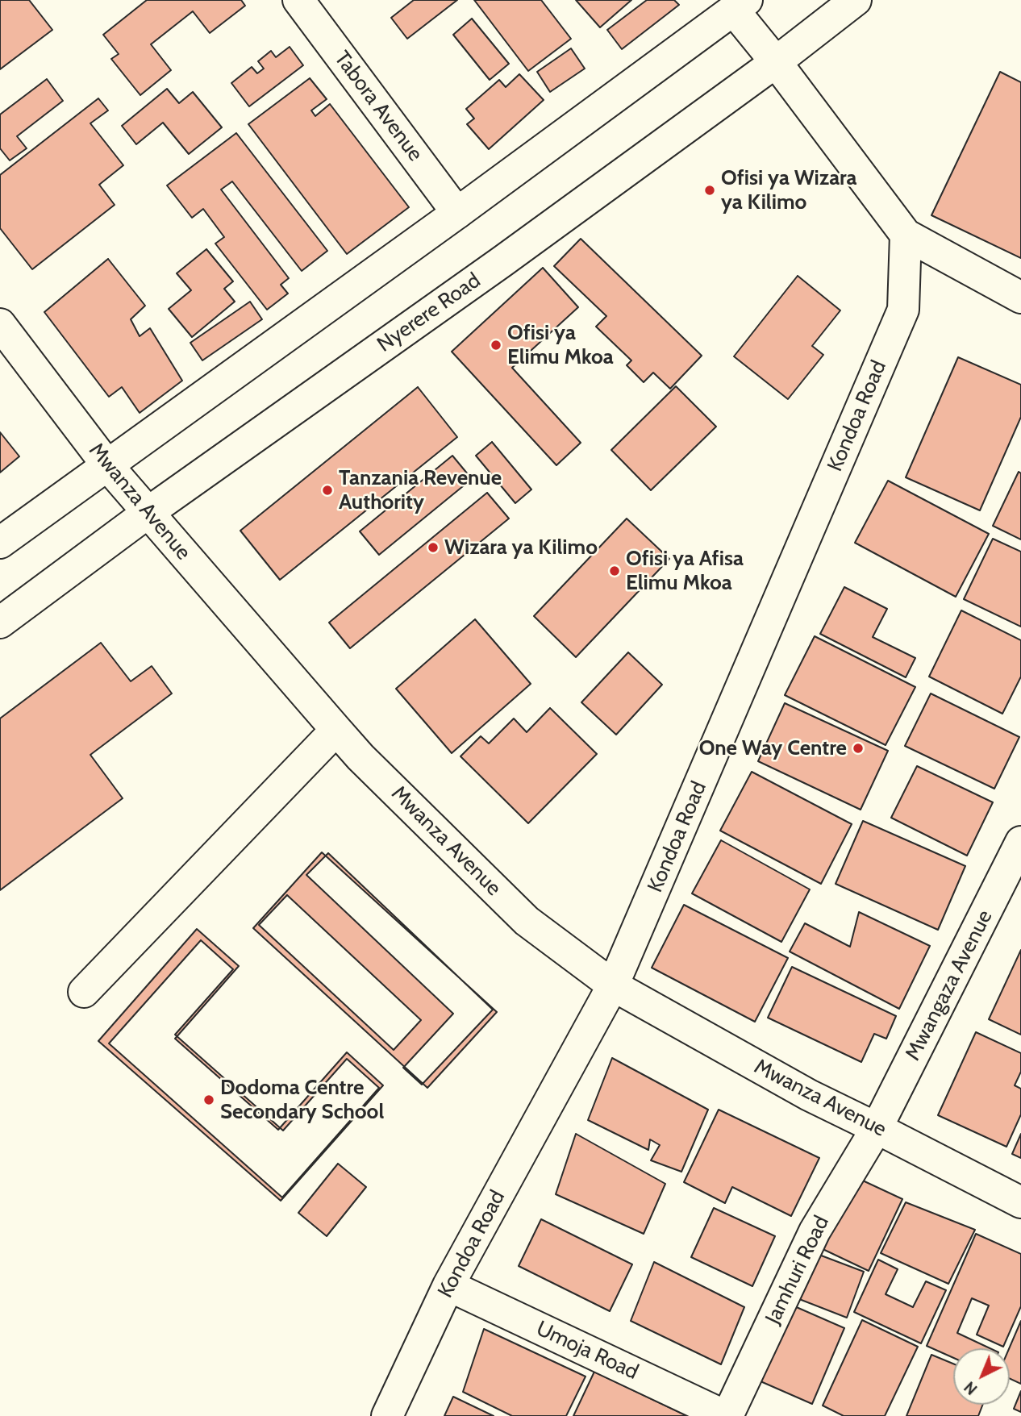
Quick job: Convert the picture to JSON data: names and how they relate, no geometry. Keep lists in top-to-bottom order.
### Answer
{
  "streets": {
    "main road": [
      "Tabora Avenue",
      "Nyerere Road",
      "Kondoa Road",
      "Mwanza Avenue",
      "Mwangaza Avenue",
      "Jamhuri Road",
      "Umoja Road"
    ]
  },
  "crossings": [
    ["Nyerere Road", "Mwanza Avenue"],
    ["Kondoa Road", "Mwanza Avenue"],
    ["Kondoa Road", "Umoja Road"],
    ["Mwanza Avenue", "Mwangaza Avenue"],
    ["Mwanza Avenue", "Jamhuri Road"],
    ["Mwangaza Avenue", "Jamhuri Road"],
    ["Jamhuri Road", "Umoja Road"]
  ],
  "places": [
    "Ofisi ya Wizara ya Kilimo",
    "Ofisi ya Elimu Mkoa",
    "Tanzania Revenue Authority",
    "Wizara ya Kilimo",
    "Ofisi ya Afisa Elimu Mkoa",
    "One Way Centre",
    "Dodoma Centre Secondary School"
  ],
  "north": "bottom left"
}
